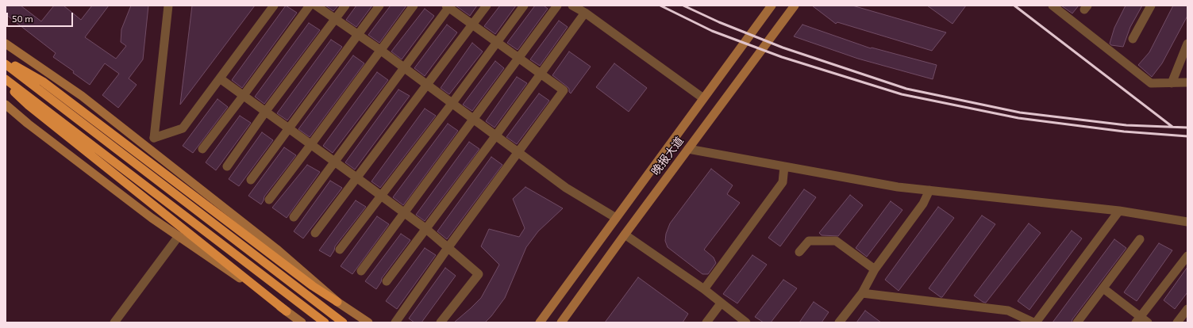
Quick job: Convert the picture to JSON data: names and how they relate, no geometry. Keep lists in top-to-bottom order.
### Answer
{
  "streets": {
    "main road": ["晚报大道"]
  },
  "scale_bar": "50 m"
}
